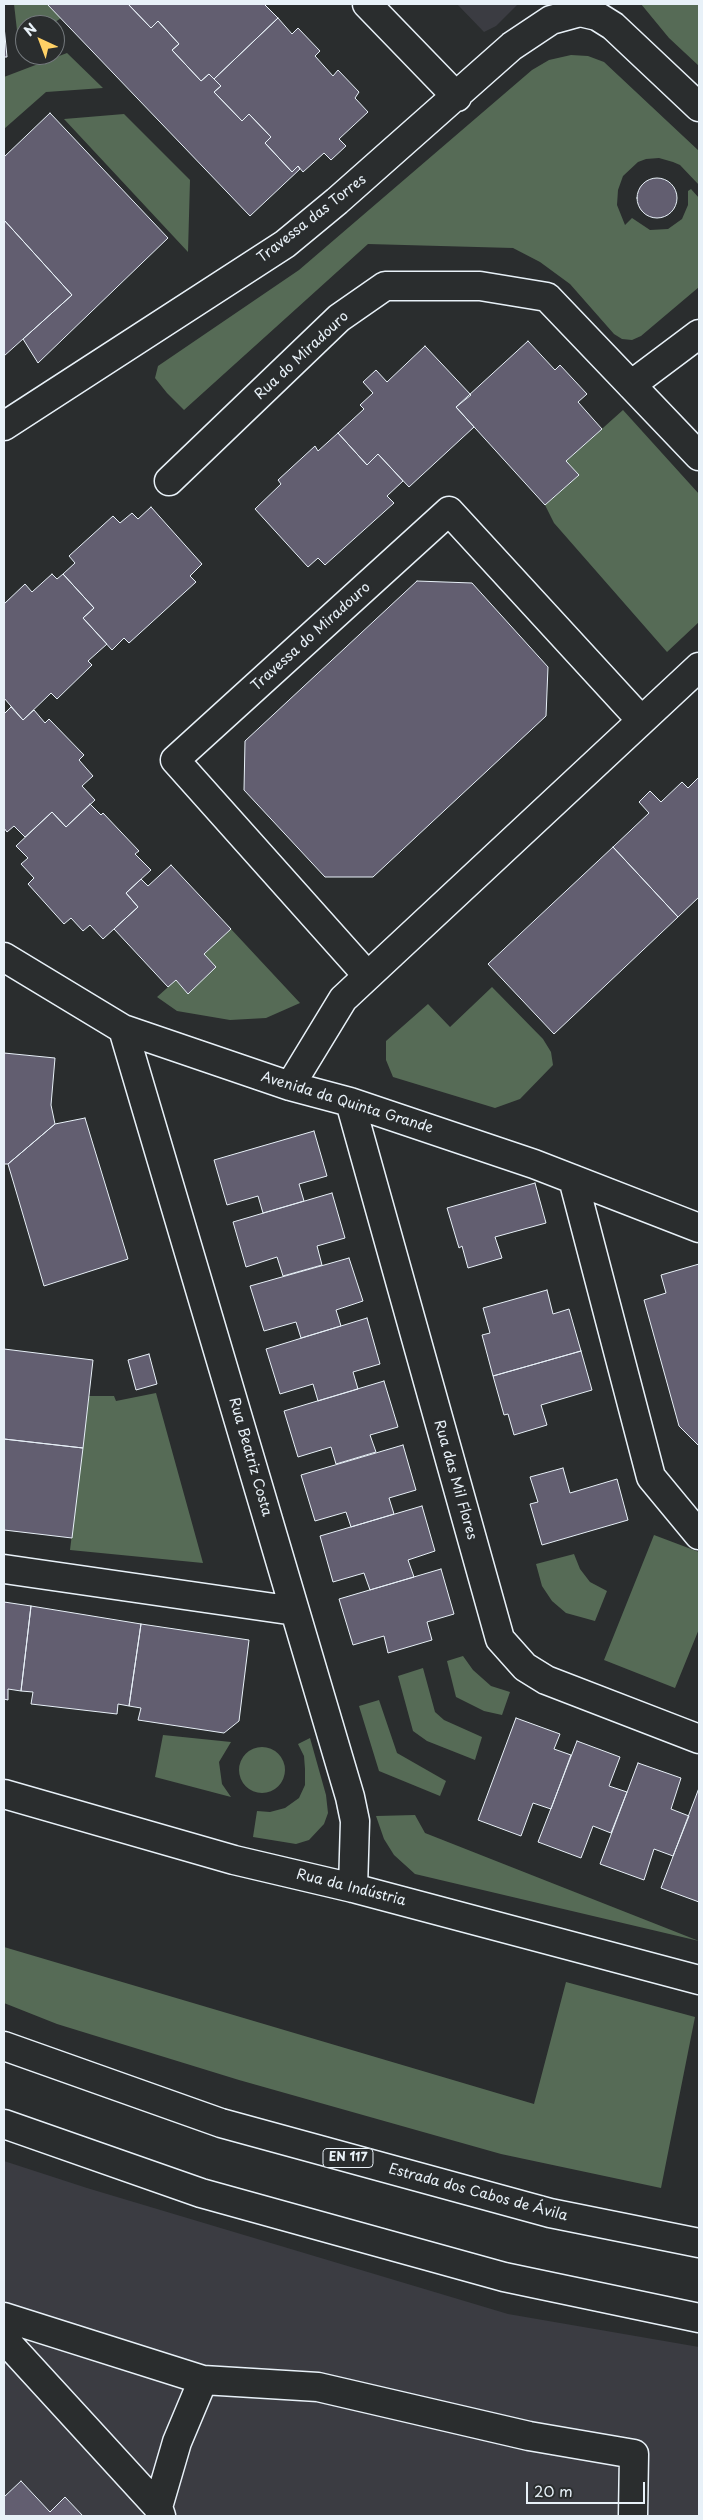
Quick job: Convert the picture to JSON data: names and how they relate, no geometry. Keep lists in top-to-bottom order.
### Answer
{
  "streets": {
    "main road": [
      "Travessa das Torres",
      "Rua do Miradouro",
      "Travessa do Miradouro",
      "Avenida da Quinta Grande",
      "Rua Beatriz Costa",
      "Rua das Mil Flores",
      "Rua da Indústria",
      "EN 117",
      "Estrada dos Cabos de Ávila"
    ]
  },
  "crossings": [
    ["Avenida da Quinta Grande", "Rua Beatriz Costa"],
    ["Avenida da Quinta Grande", "Rua das Mil Flores"],
    ["Rua Beatriz Costa", "Rua da Indústria"]
  ],
  "scale_bar": "20 m",
  "north": "top left"
}
